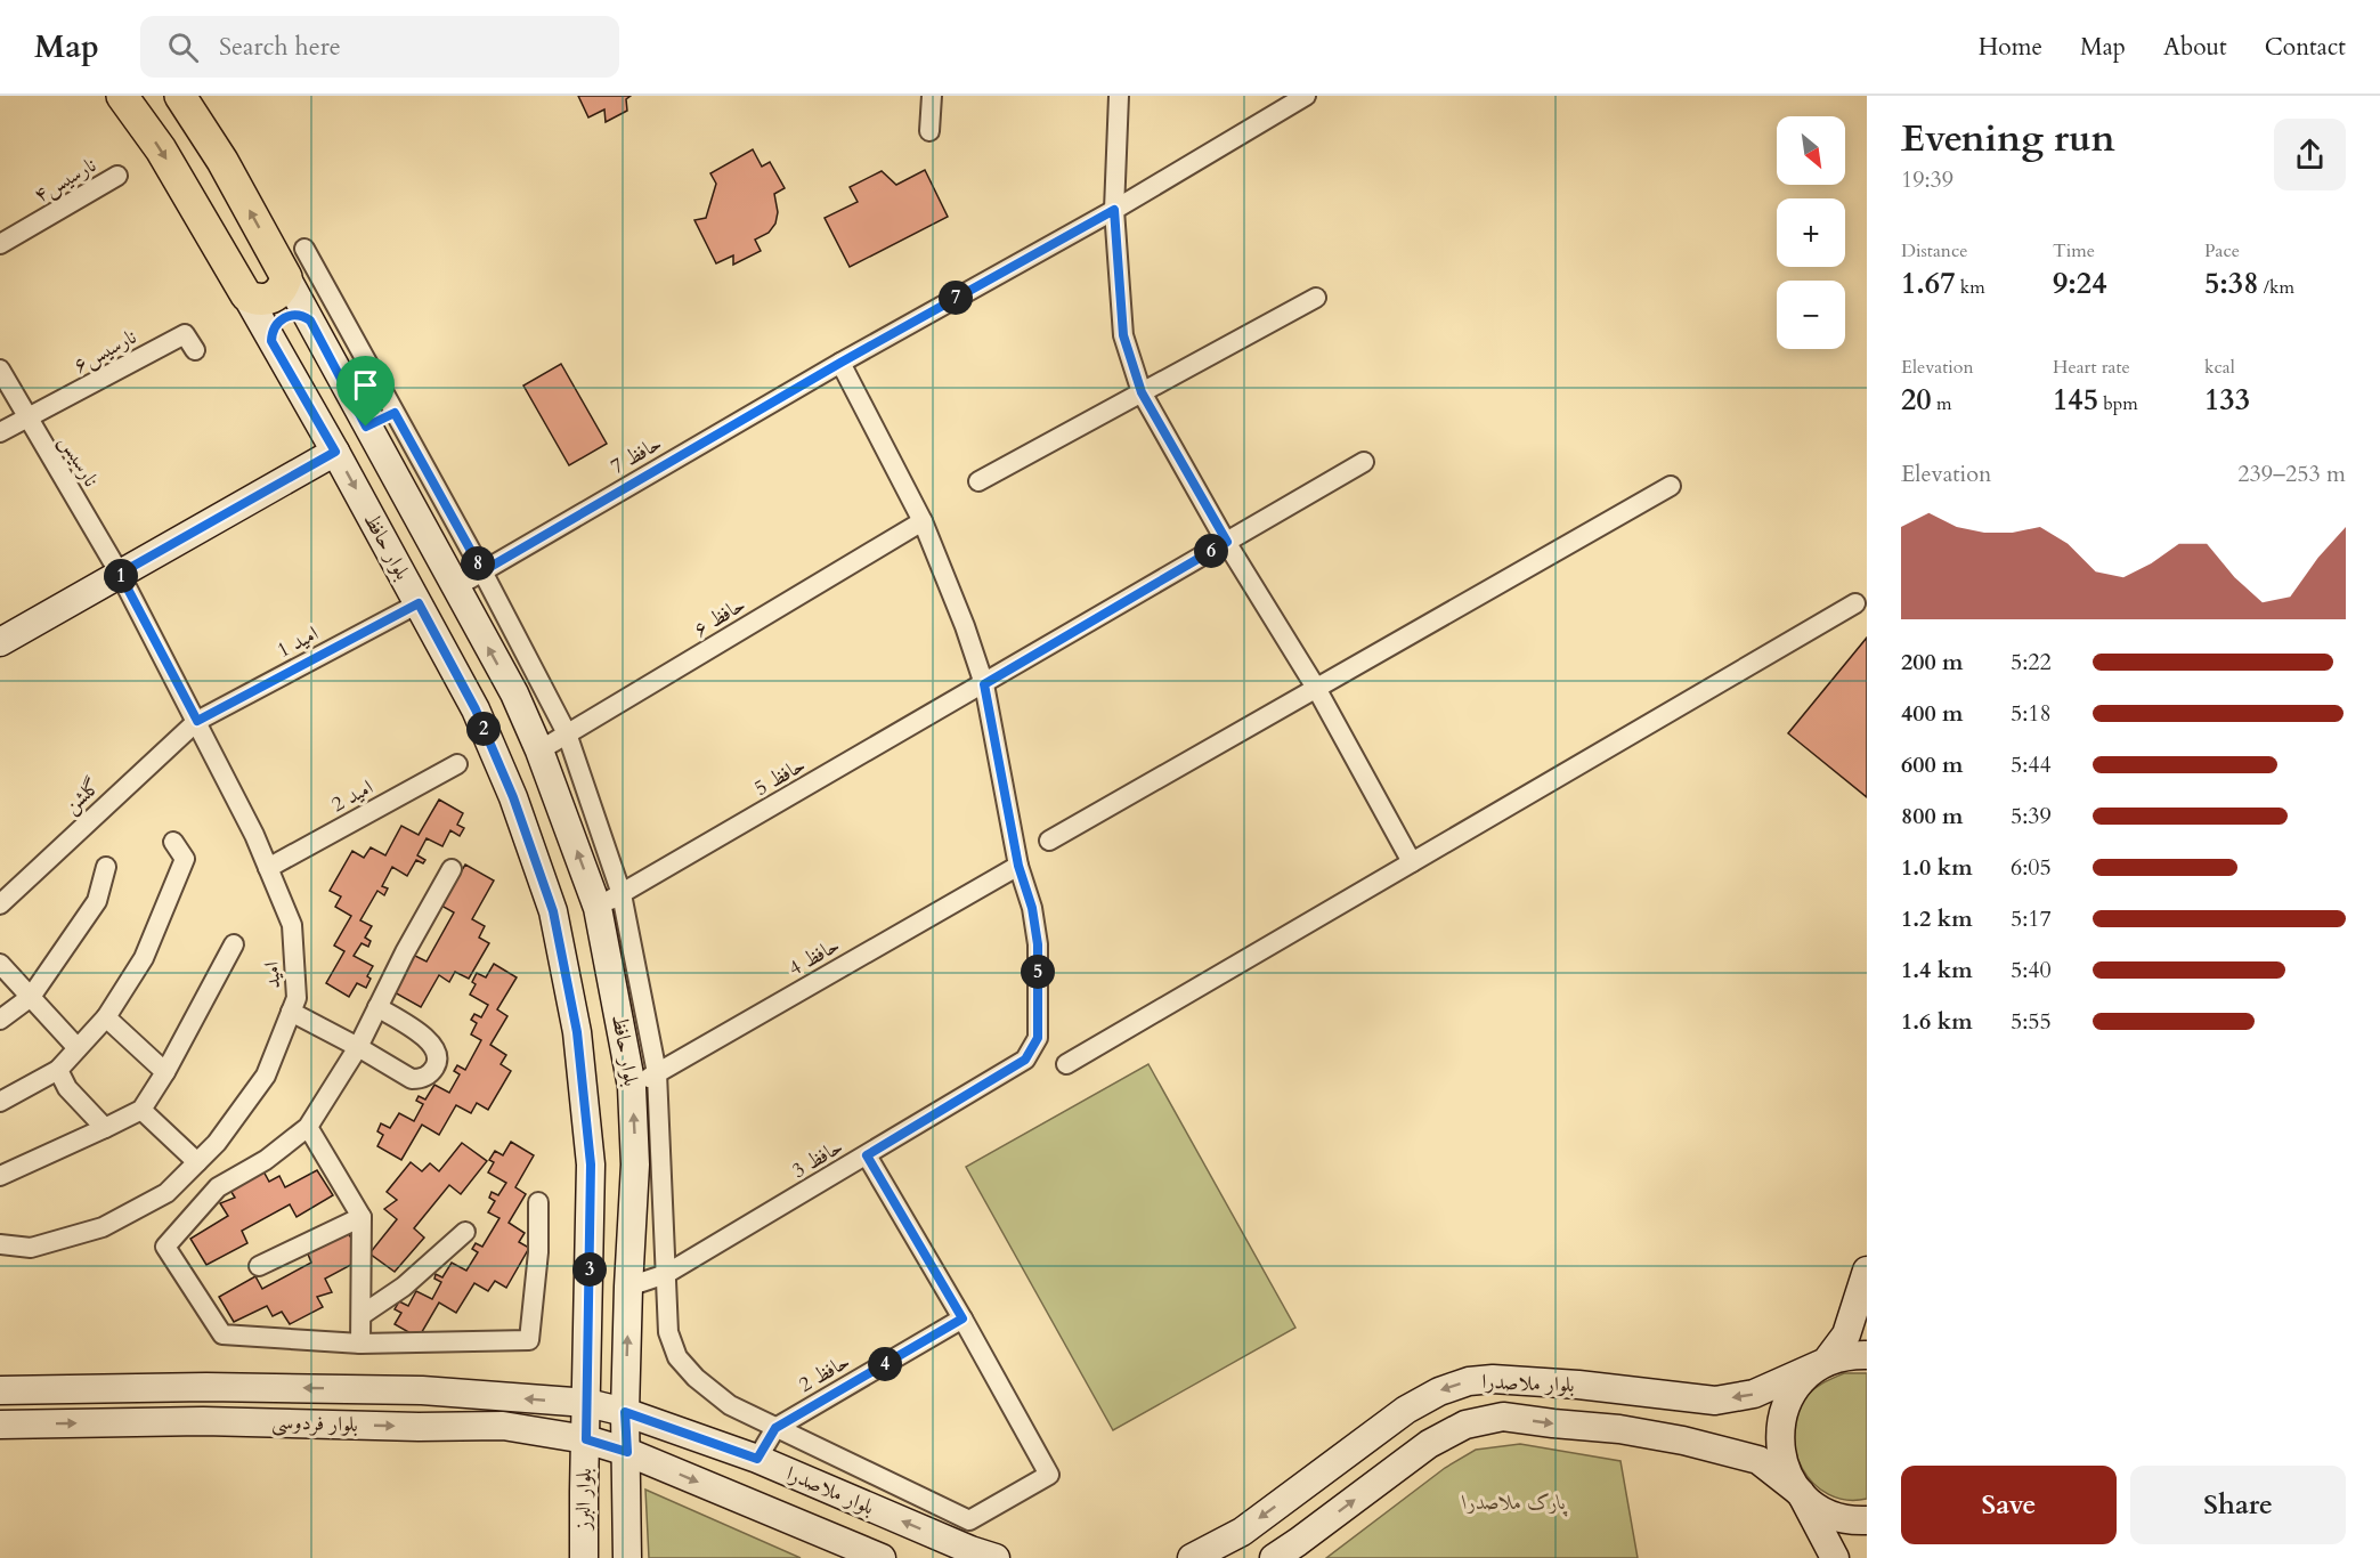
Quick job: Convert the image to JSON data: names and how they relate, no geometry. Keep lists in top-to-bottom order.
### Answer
{
  "streets": {
    "main road": [
      "بلوار حافظ",
      "بلوار ملاصدرا",
      "بلوار فردوسی",
      "بلوار البرز"
    ],
    "street": [
      "نارسیس۴",
      "نارسیس۶",
      "حافظ 7",
      "نارسیس",
      "حافظ ۶",
      "امید 1",
      "حافظ 5",
      "گلشن",
      "امید 2",
      "حافظ 4",
      "امید",
      "حافظ 3",
      "حافظ 2"
    ]
  },
  "crossings": [
    ["نارسیس۶", "نارسیس"],
    ["حافظ 7", "بلوار حافظ"],
    ["نارسیس", "امید"],
    ["بلوار حافظ", "حافظ ۶"],
    ["بلوار حافظ", "امید 1"],
    ["بلوار حافظ", "حافظ 5"],
    ["بلوار حافظ", "حافظ 4"],
    ["بلوار حافظ", "حافظ 3"],
    ["بلوار حافظ", "بلوار ملاصدرا"],
    ["بلوار حافظ", "بلوار فردوسی"],
    ["بلوار حافظ", "بلوار البرز"],
    ["امید 1", "گلشن"],
    ["امید 1", "امید"],
    ["گلشن", "امید"],
    ["امید 2", "امید"],
    ["حافظ 4", "حافظ 3"],
    ["حافظ 2", "بلوار ملاصدرا"],
    ["بلوار ملاصدرا", "بلوار فردوسی"],
    ["بلوار ملاصدرا", "بلوار البرز"],
    ["بلوار فردوسی", "بلوار البرز"]
  ],
  "parks": ["پارک ملاصدرا"],
  "north": "bottom right",
  "page": {
    "header": "Map",
    "search": "Search here",
    "nav": [
      "Home",
      "Map",
      "About",
      "Contact"
    ],
    "heading": ["Evening run", "19:39"],
    "map_buttons": ["+", "−"],
    "stats": [
      ["Distance", "1.67 km"],
      ["Time", "9:24"],
      ["Pace", "5:38 /km"],
      ["Elevation", "20 m"],
      ["Heart rate", "145 bpm"],
      ["kcal", "133"]
    ],
    "pins": [
      "7",
      "6",
      "8",
      "1",
      "2",
      "5",
      "3",
      "4"
    ],
    "chart": ["Elevation", "239–253 m"],
    "list": [
      {
        "name": "200 m",
        "note": "5:22"
      },
      {
        "name": "400 m",
        "note": "5:18"
      },
      {
        "name": "600 m",
        "note": "5:44"
      },
      {
        "name": "800 m",
        "note": "5:39"
      },
      {
        "name": "1.0 km",
        "note": "6:05"
      },
      {
        "name": "1.2 km",
        "note": "5:17"
      },
      {
        "name": "1.4 km",
        "note": "5:40"
      },
      {
        "name": "1.6 km",
        "note": "5:55"
      }
    ],
    "buttons": ["Save", "Share"]
  }
}
